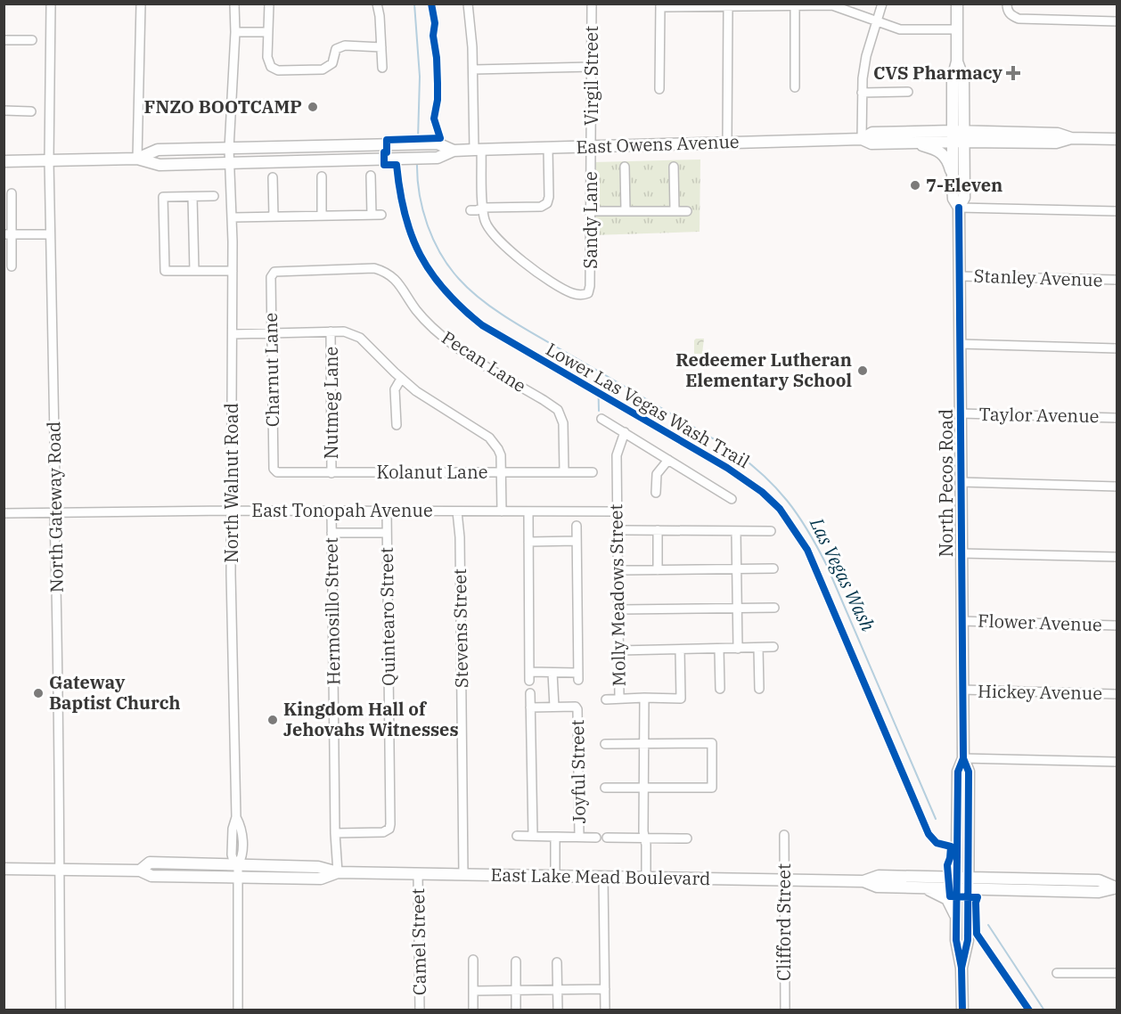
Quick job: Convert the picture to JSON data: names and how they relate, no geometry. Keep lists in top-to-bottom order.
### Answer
{
  "streets": {
    "main road": ["East Owens Avenue", "North Pecos Road", "East Lake Mead Boulevard"],
    "street": [
      "Virgil Street",
      "Sandy Lane",
      "Stanley Avenue",
      "Pecan Lane",
      "Charnut Lane",
      "Nutmeg Lane",
      "Taylor Avenue",
      "Kolanut Lane",
      "North Walnut Road",
      "North Gateway Road",
      "East Tonopah Avenue",
      "Molly Meadows Street",
      "Hermosillo Street",
      "Quintearo Street",
      "Flower Avenue",
      "Stevens Street",
      "Hickey Avenue",
      "Joyful Street",
      "Clifford Street",
      "Camel Street"
    ],
    "cycle path": ["Lower Las Vegas Wash Trail"]
  },
  "crossings": [
    ["Virgil Street", "East Owens Avenue"],
    ["Virgil Street", "Sandy Lane"],
    ["East Owens Avenue", "Sandy Lane"],
    ["East Owens Avenue", "North Walnut Road"],
    ["East Owens Avenue", "North Pecos Road"],
    ["East Owens Avenue", "North Gateway Road"],
    ["Stanley Avenue", "North Pecos Road"],
    ["Pecan Lane", "Charnut Lane"],
    ["Pecan Lane", "Kolanut Lane"],
    ["Charnut Lane", "Kolanut Lane"],
    ["Nutmeg Lane", "Kolanut Lane"],
    ["Taylor Avenue", "North Pecos Road"],
    ["North Walnut Road", "East Tonopah Avenue"],
    ["North Walnut Road", "East Lake Mead Boulevard"],
    ["North Pecos Road", "Flower Avenue"],
    ["North Pecos Road", "Hickey Avenue"],
    ["North Pecos Road", "East Lake Mead Boulevard"],
    ["North Gateway Road", "East Tonopah Avenue"],
    ["North Gateway Road", "East Lake Mead Boulevard"],
    ["East Tonopah Avenue", "Molly Meadows Street"],
    ["East Tonopah Avenue", "Hermosillo Street"],
    ["East Tonopah Avenue", "Quintearo Street"],
    ["East Tonopah Avenue", "Stevens Street"],
    ["Hermosillo Street", "Quintearo Street"],
    ["Hermosillo Street", "East Lake Mead Boulevard"],
    ["Stevens Street", "East Lake Mead Boulevard"],
    ["East Lake Mead Boulevard", "Clifford Street"],
    ["East Lake Mead Boulevard", "Camel Street"]
  ],
  "water": ["Las Vegas Wash"],
  "places": {
    "health": ["CVS Pharmacy"],
    "other": [
      "FNZO BOOTCAMP",
      "7-Eleven",
      "Redeemer Lutheran Elementary School",
      "Gateway Baptist Church",
      "Kingdom Hall of Jehovahs Witnesses"
    ]
  }
}
